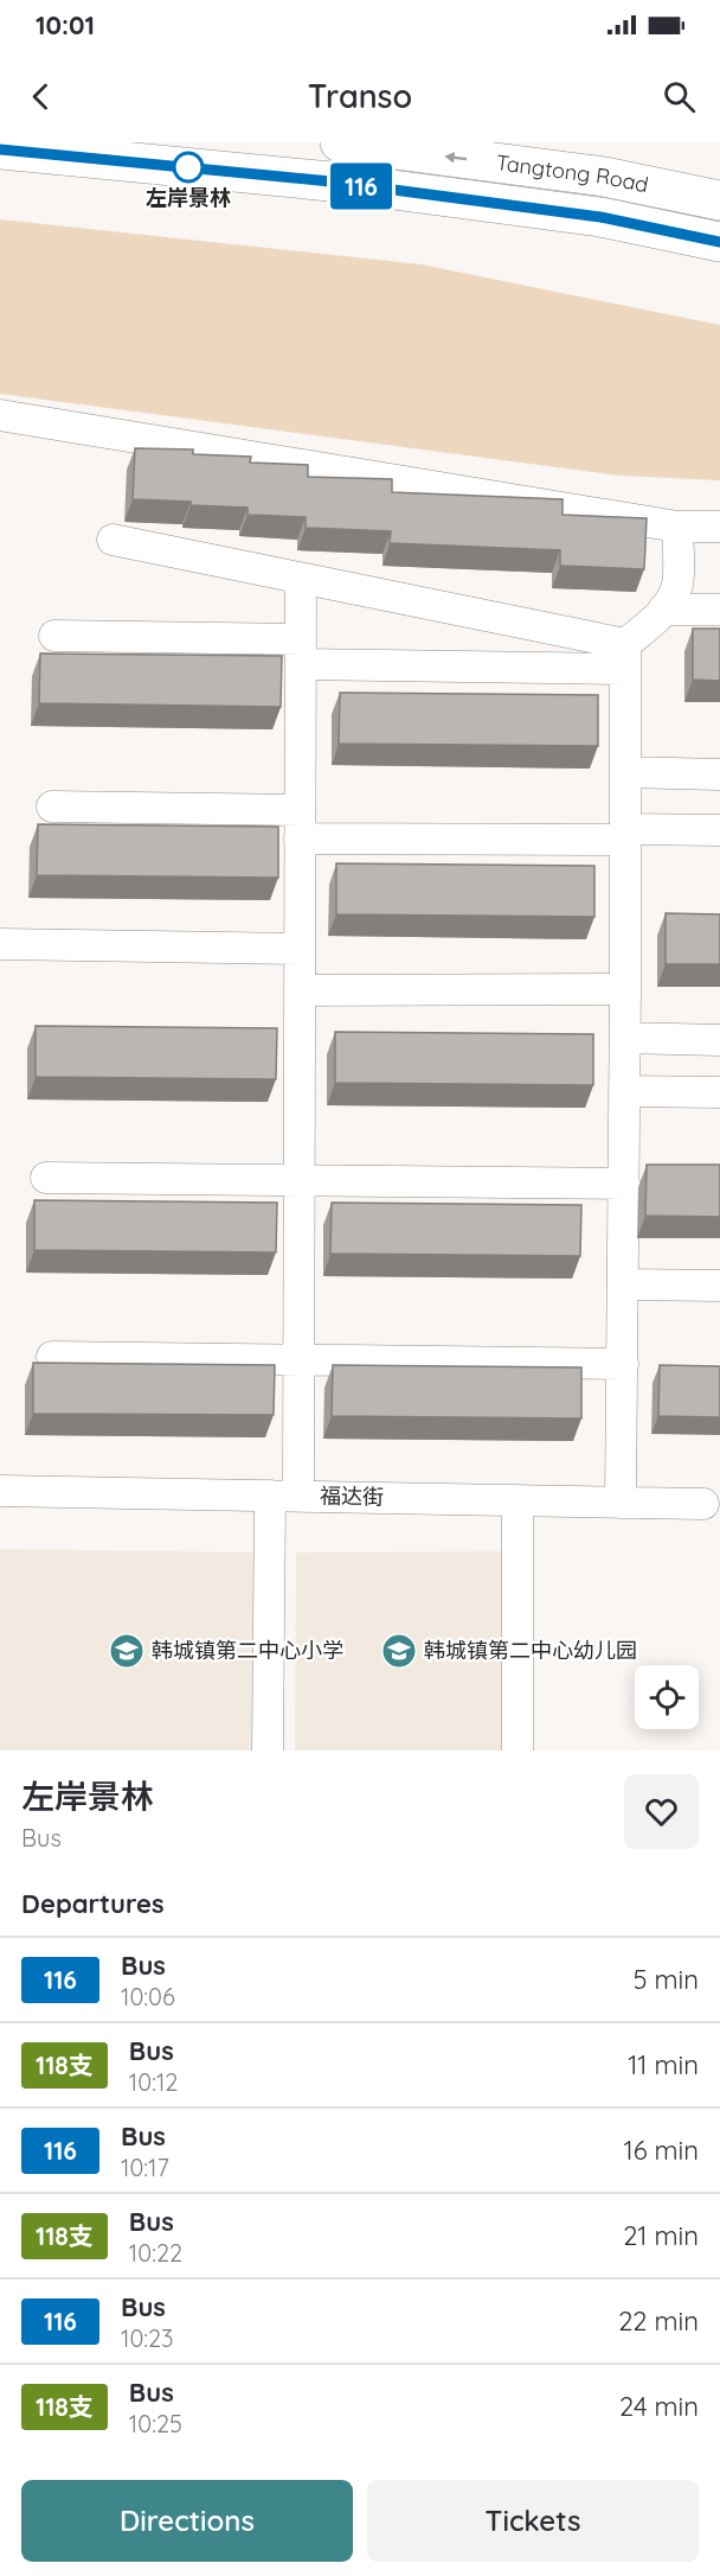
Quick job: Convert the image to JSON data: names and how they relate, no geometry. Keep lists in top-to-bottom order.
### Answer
{
  "streets": {
    "highway": ["Tangtong Road"],
    "street": ["福达街"]
  },
  "places": {
    "other": ["左岸景林"],
    "school or university": ["韩城镇第二中心小学", "韩城镇第二中心幼儿园"]
  },
  "lines": ["bus line 116"],
  "page": {
    "status": "10:01",
    "header": "Transo",
    "on_map": "116",
    "heading": [
      ["左岸景林", "Bus"],
      "Departures"
    ],
    "list": [
      {
        "mark": "116",
        "name": "Bus",
        "note": "10:06",
        "value": "5 min"
      },
      {
        "mark": "118支",
        "name": "Bus",
        "note": "10:12",
        "value": "11 min"
      },
      {
        "mark": "116",
        "name": "Bus",
        "note": "10:17",
        "value": "16 min"
      },
      {
        "mark": "118支",
        "name": "Bus",
        "note": "10:22",
        "value": "21 min"
      },
      {
        "mark": "116",
        "name": "Bus",
        "note": "10:23",
        "value": "22 min"
      },
      {
        "mark": "118支",
        "name": "Bus",
        "note": "10:25",
        "value": "24 min"
      }
    ],
    "buttons": ["Directions", "Tickets"]
  }
}
